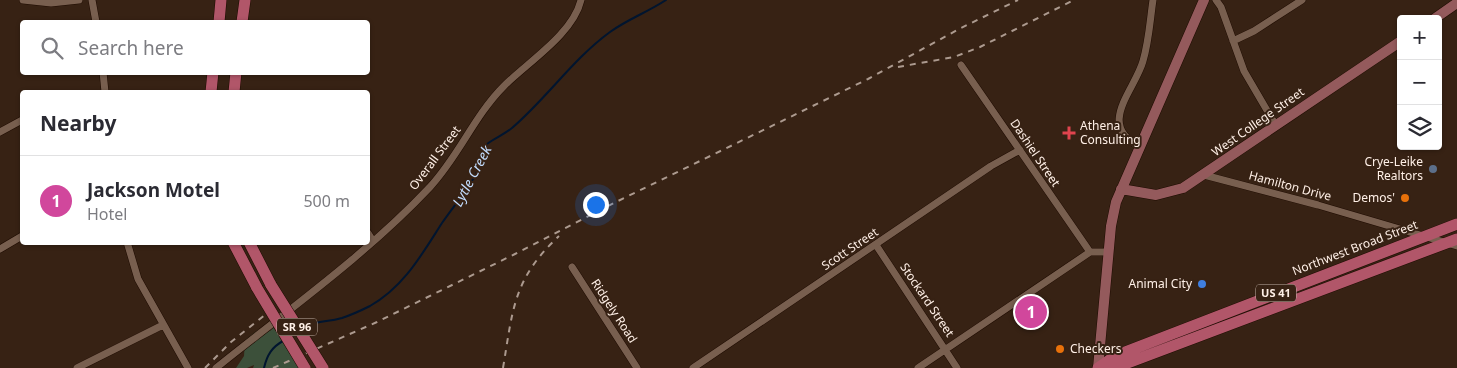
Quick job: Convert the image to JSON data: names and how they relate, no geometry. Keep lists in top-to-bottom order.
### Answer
{
  "streets": {
    "main road": [
      "West College Street",
      "Northwest Broad Street",
      "US 41",
      "SR 96"
    ],
    "street": [
      "Dashiel Street",
      "Overall Street",
      "Hamilton Drive",
      "Scott Street",
      "Stockard Street",
      "Ridgely Road"
    ]
  },
  "crossings": [
    ["West College Street", "Hamilton Drive"],
    ["Dashiel Street", "Scott Street"],
    ["Hamilton Drive", "Northwest Broad Street"],
    ["Hamilton Drive", "US 41"],
    ["Northwest Broad Street", "US 41"],
    ["Scott Street", "Stockard Street"]
  ],
  "water": ["Lytle Creek"],
  "places": {
    "health": ["Athena Consulting"],
    "other": [
      "Crye-Leike Realtors",
      "Demos'",
      "Animal City",
      "Checkers"
    ]
  },
  "page": {
    "map_buttons": ["+", "−"],
    "search": "Search here",
    "heading": "Nearby",
    "list": [
      {
        "mark": "1",
        "name": "Jackson Motel",
        "note": "Hotel",
        "value": "500 m"
      }
    ],
    "pins": "1"
  }
}
